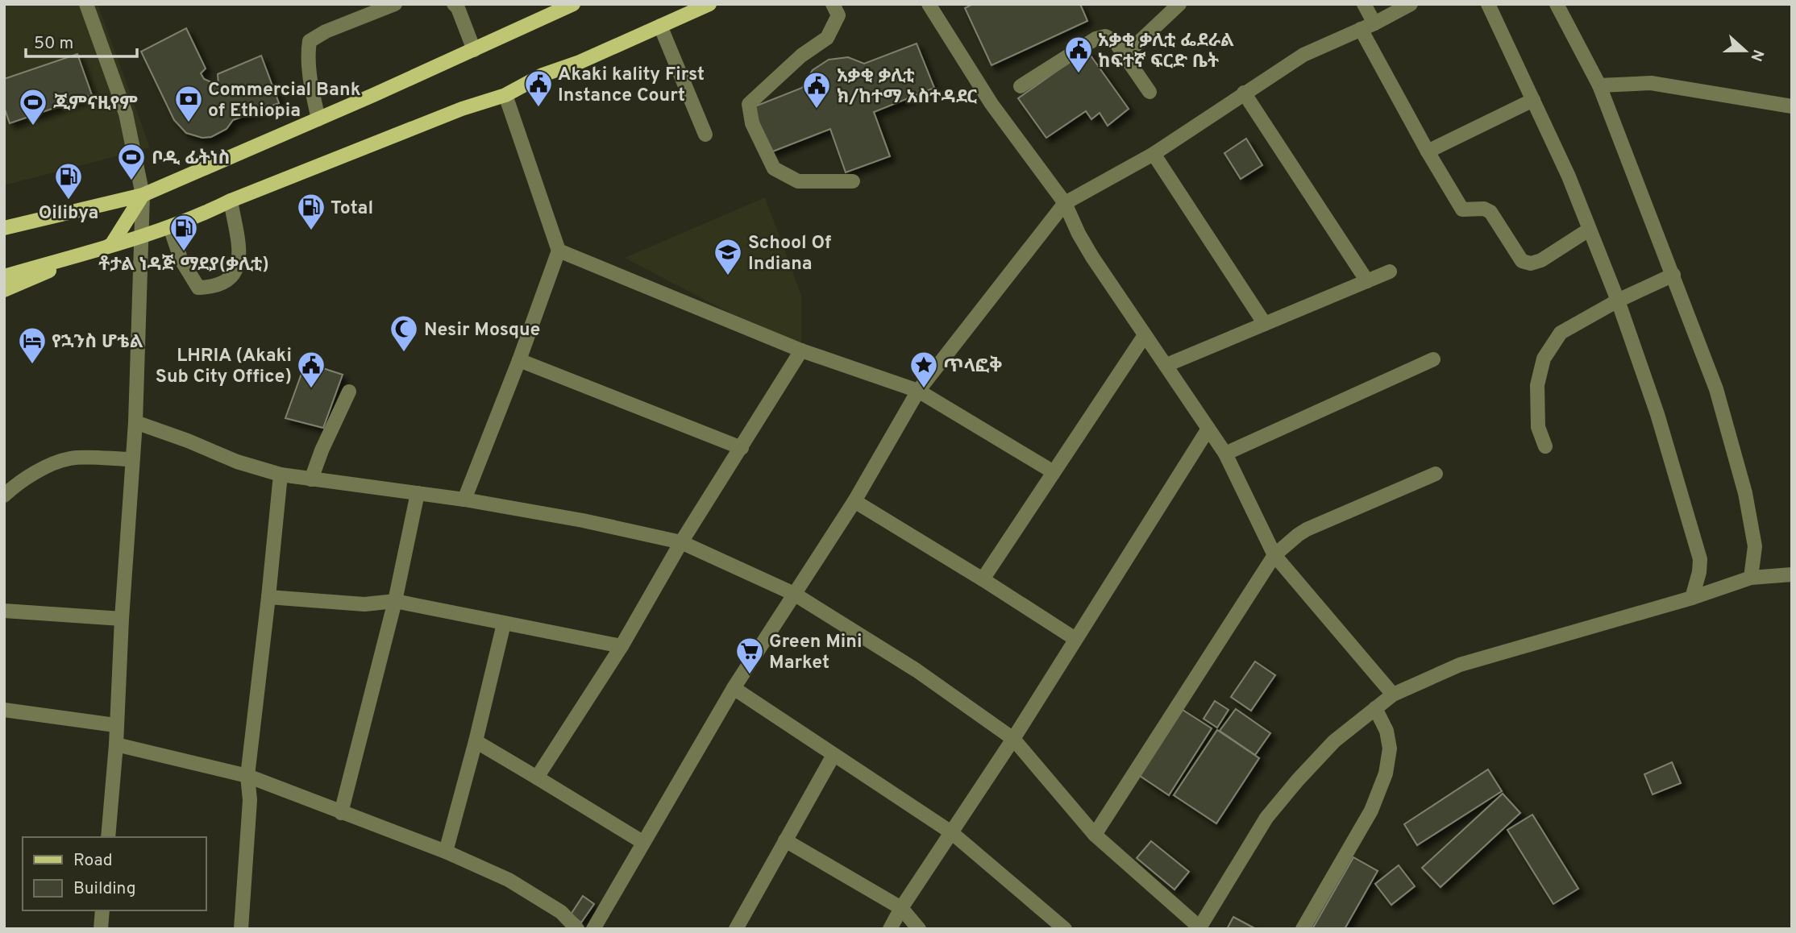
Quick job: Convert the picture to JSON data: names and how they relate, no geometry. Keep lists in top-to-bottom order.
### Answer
{
  "places": {
    "public building": [
      "አቃቂ ቃሊቲ ፌደራል ከፍተኛ ፍርድ ቤት",
      "Akaki kality First Instance Court",
      "አቃቂ ቃሊቲ ክ/ከተማ አስተዳደር",
      "LHRIA (Akaki Sub City Office)"
    ],
    "bank": ["Commercial Bank of Ethiopia"],
    "sports": ["ጂምናዚየም", "ቦዲ ፊትነስ"],
    "fuel station": ["Oilibya", "Total", "ቶታል ነዳጅ ማደያ(ቃሊቲ)"],
    "school or university": ["School Of Indiana"],
    "mosque": ["Nesir Mosque"],
    "hotel": ["የኋንስ ሆቴል"],
    "place": ["ጥላፎቅ"],
    "supermarket": ["Green Mini Market"]
  },
  "legend": ["Road", "Building"],
  "scale_bar": "50 m",
  "north": "right"
}
